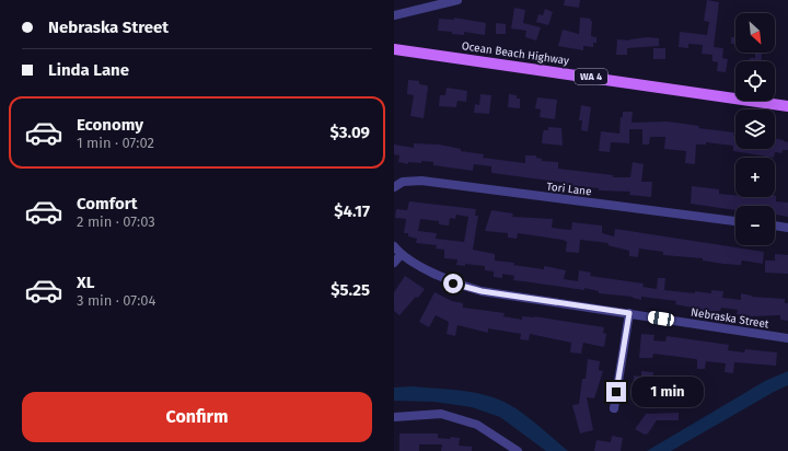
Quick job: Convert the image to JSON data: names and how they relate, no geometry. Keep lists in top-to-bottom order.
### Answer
{
  "streets": {
    "main road": ["Ocean Beach Highway", "WA 4"],
    "street": ["Tori Lane", "Nebraska Street"]
  },
  "north": "bottom right",
  "page": {
    "banner": ["Nebraska Street", "Linda Lane"],
    "map_buttons": ["+", "−"],
    "list": [
      {
        "name": "Economy",
        "note": "1 min · 07:02",
        "value": "$3.09"
      },
      {
        "name": "Comfort",
        "note": "2 min · 07:03",
        "value": "$4.17"
      },
      {
        "name": "XL",
        "note": "3 min · 07:04",
        "value": "$5.25"
      }
    ],
    "bubble": "1 min",
    "buttons": "Confirm"
  }
}
